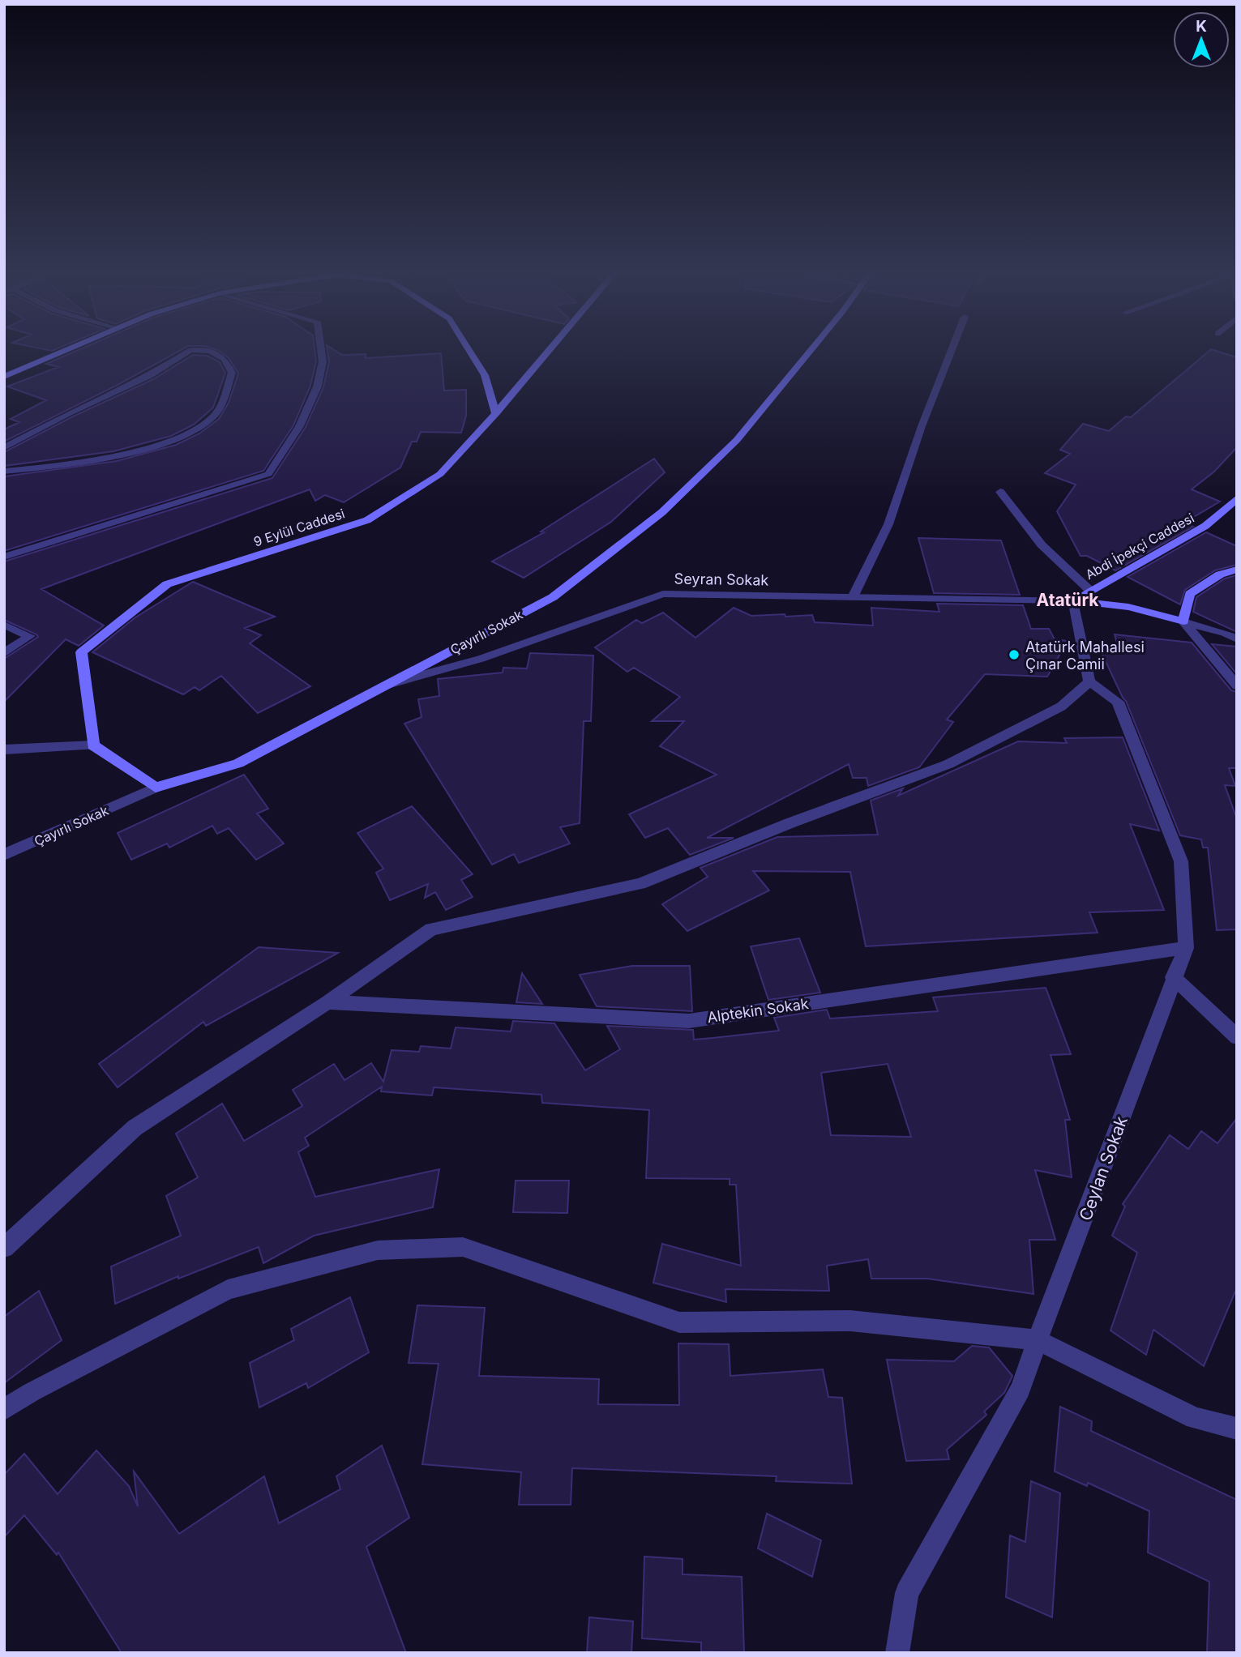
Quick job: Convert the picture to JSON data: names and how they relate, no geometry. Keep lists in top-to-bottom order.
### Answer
{
  "streets": {
    "street": [
      "9 Eylül Caddesi",
      "Abdi İpekçi Caddesi",
      "Seyran Sokak",
      "Çayırlı Sokak",
      "Alptekin Sokak",
      "Ceylan Sokak"
    ]
  },
  "crossings": [
    ["Abdi İpekçi Caddesi", "Seyran Sokak"],
    ["Seyran Sokak", "Çayırlı Sokak"],
    ["Alptekin Sokak", "Ceylan Sokak"]
  ],
  "districts": ["Atatürk"],
  "places": ["Atatürk Mahallesi Çınar Camii"],
  "north": "top"
}
